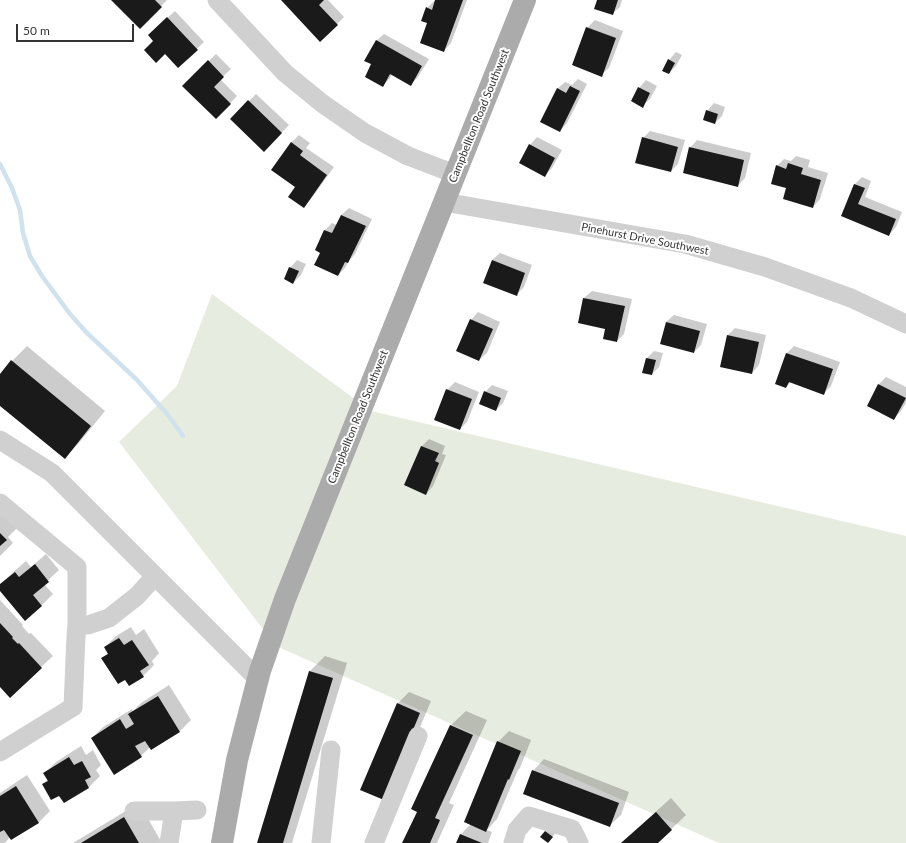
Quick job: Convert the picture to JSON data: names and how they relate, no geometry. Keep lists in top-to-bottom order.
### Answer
{
  "streets": {
    "main road": ["Campbellton Road Southwest"],
    "street": ["Pinehurst Drive Southwest"]
  },
  "crossings": [
    ["Campbellton Road Southwest", "Pinehurst Drive Southwest"]
  ],
  "scale_bar": "50 m"
}
